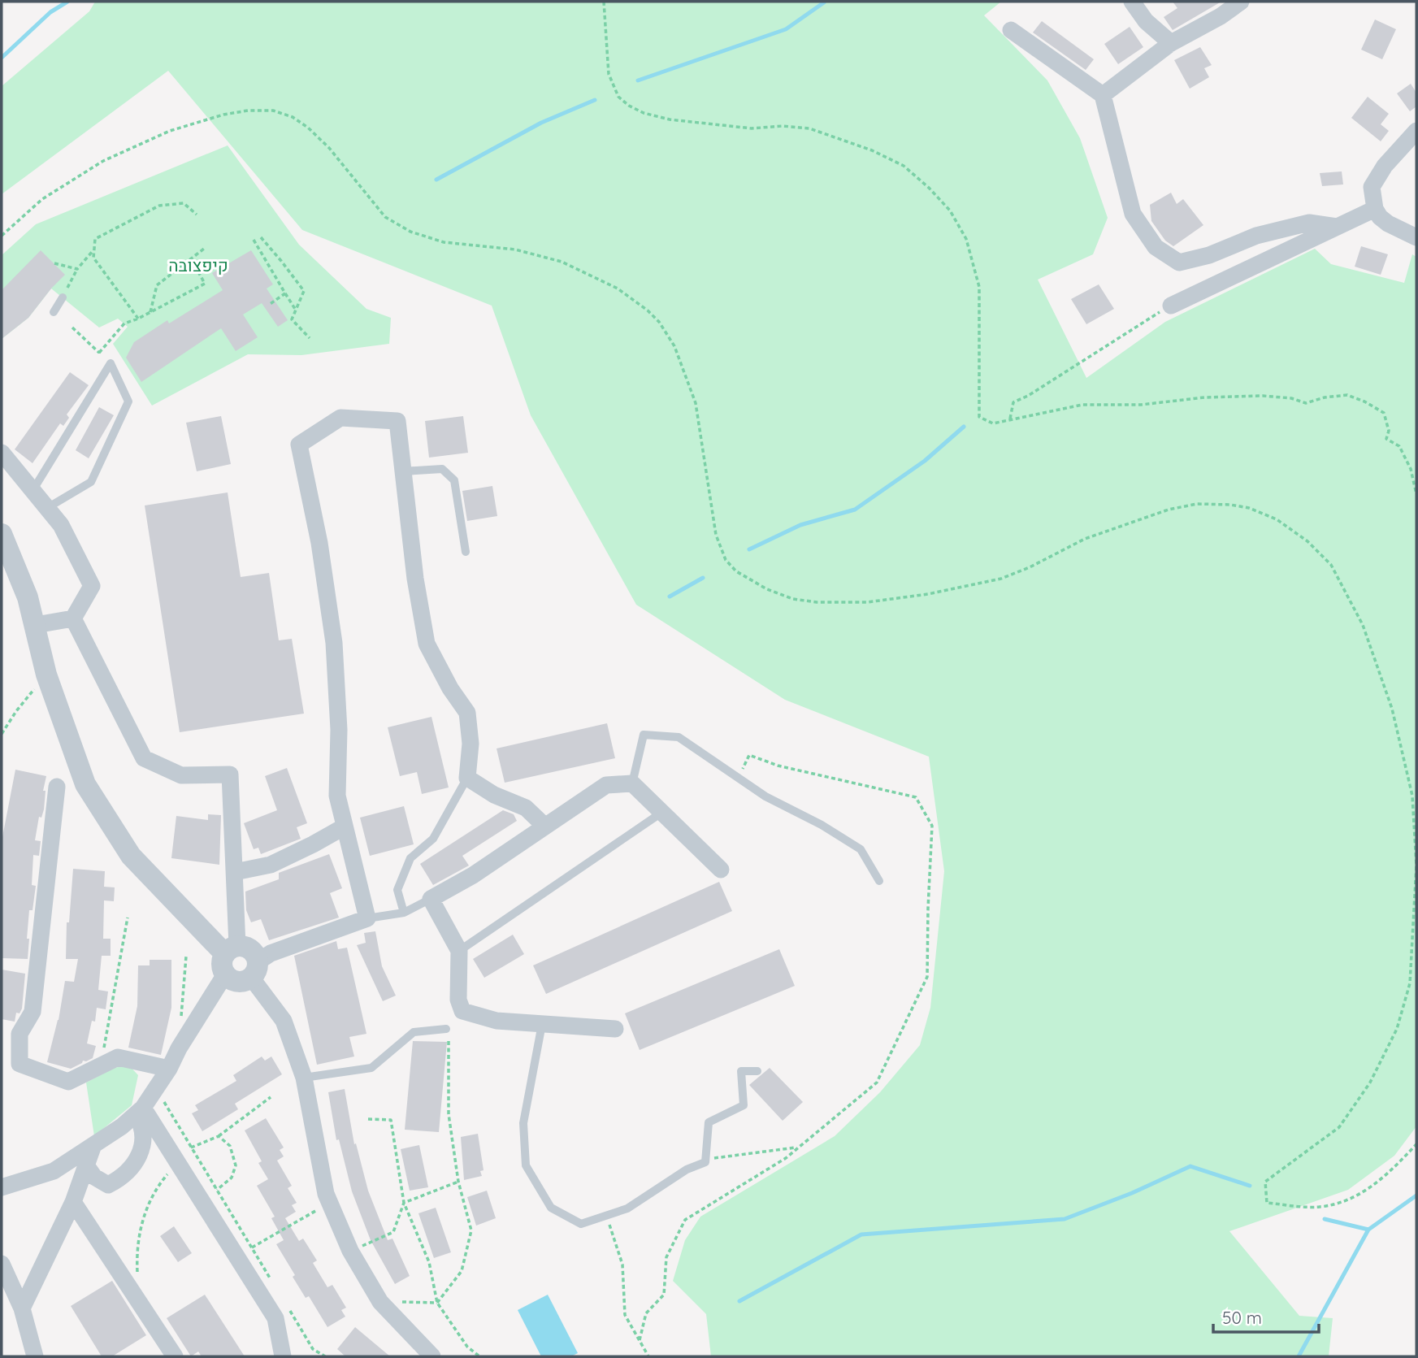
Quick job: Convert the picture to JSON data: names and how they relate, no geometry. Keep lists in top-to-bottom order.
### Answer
{
  "parks": ["קיפצובה"],
  "scale_bar": "50 m"
}
